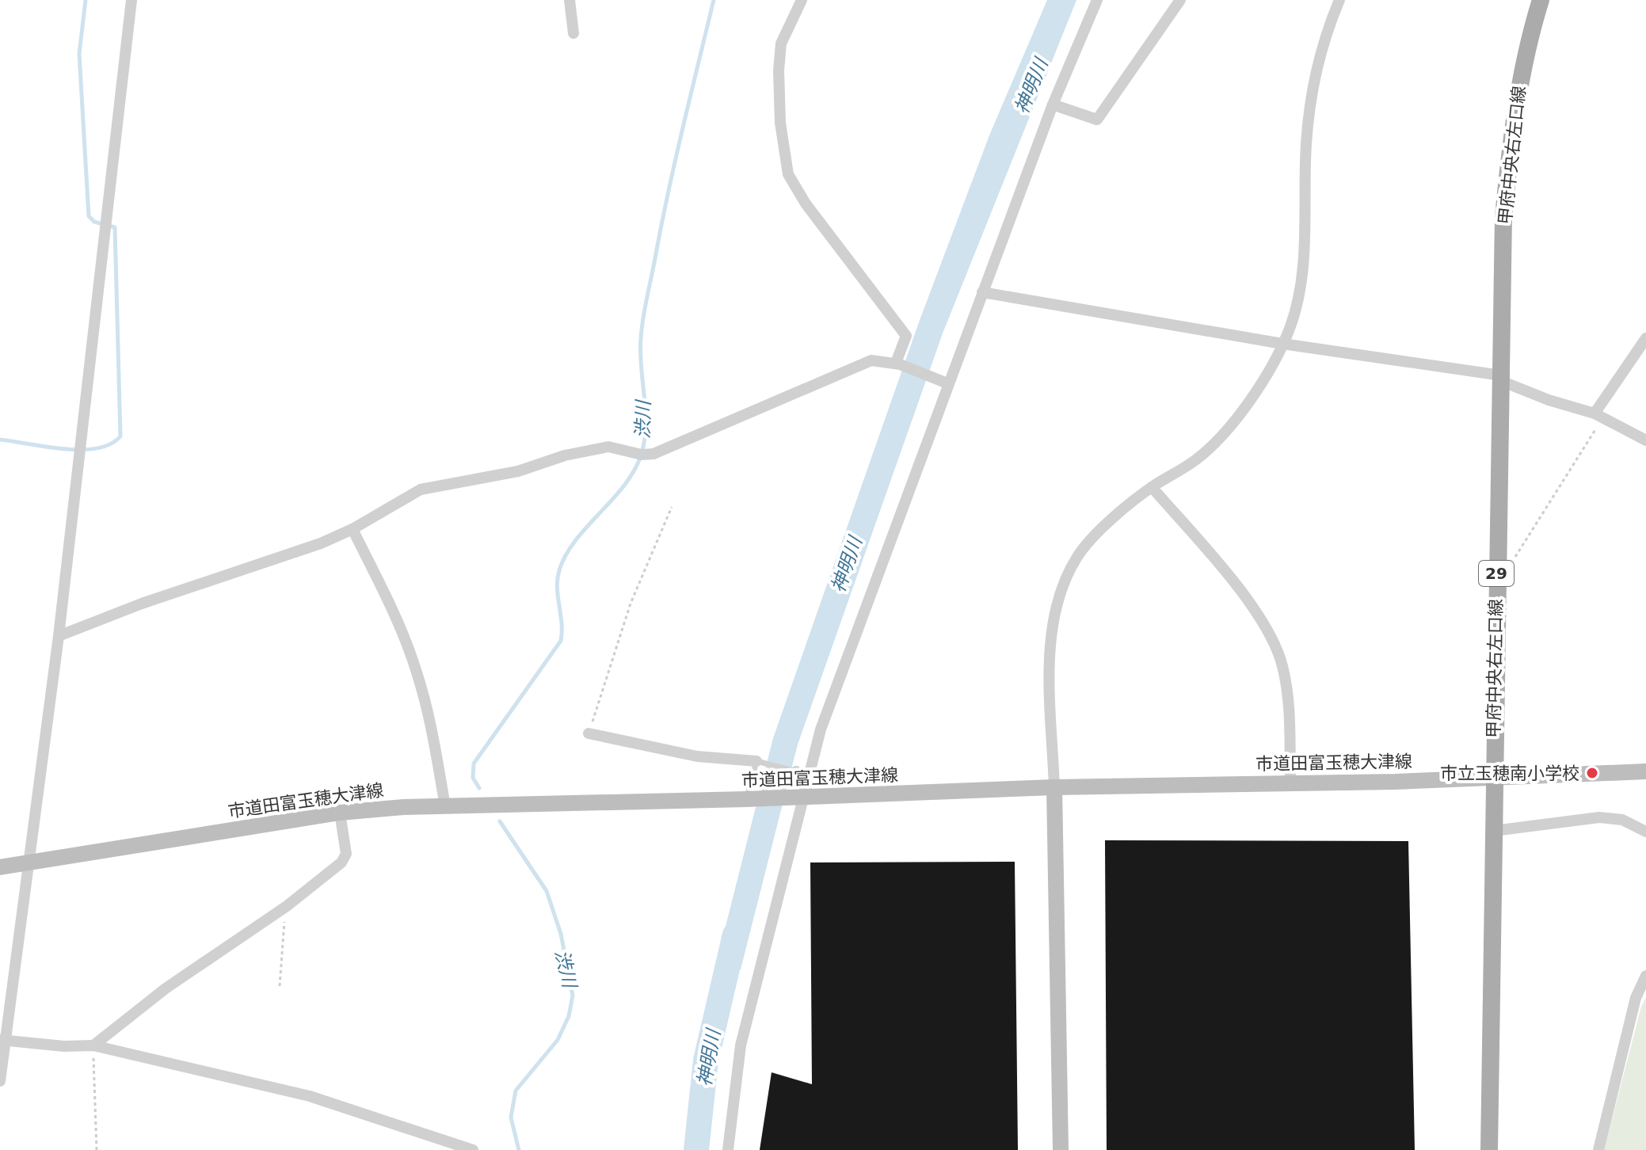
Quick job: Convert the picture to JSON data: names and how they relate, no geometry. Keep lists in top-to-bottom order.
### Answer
{
  "streets": {
    "main road": ["甲府中央右左口線", "29"],
    "street": ["市道田富玉穂大津線"]
  },
  "crossings": [
    ["甲府中央右左口線", "市道田富玉穂大津線"]
  ],
  "water": ["神明川", "渋川"],
  "places": ["市立玉穂南小学校"]
}
